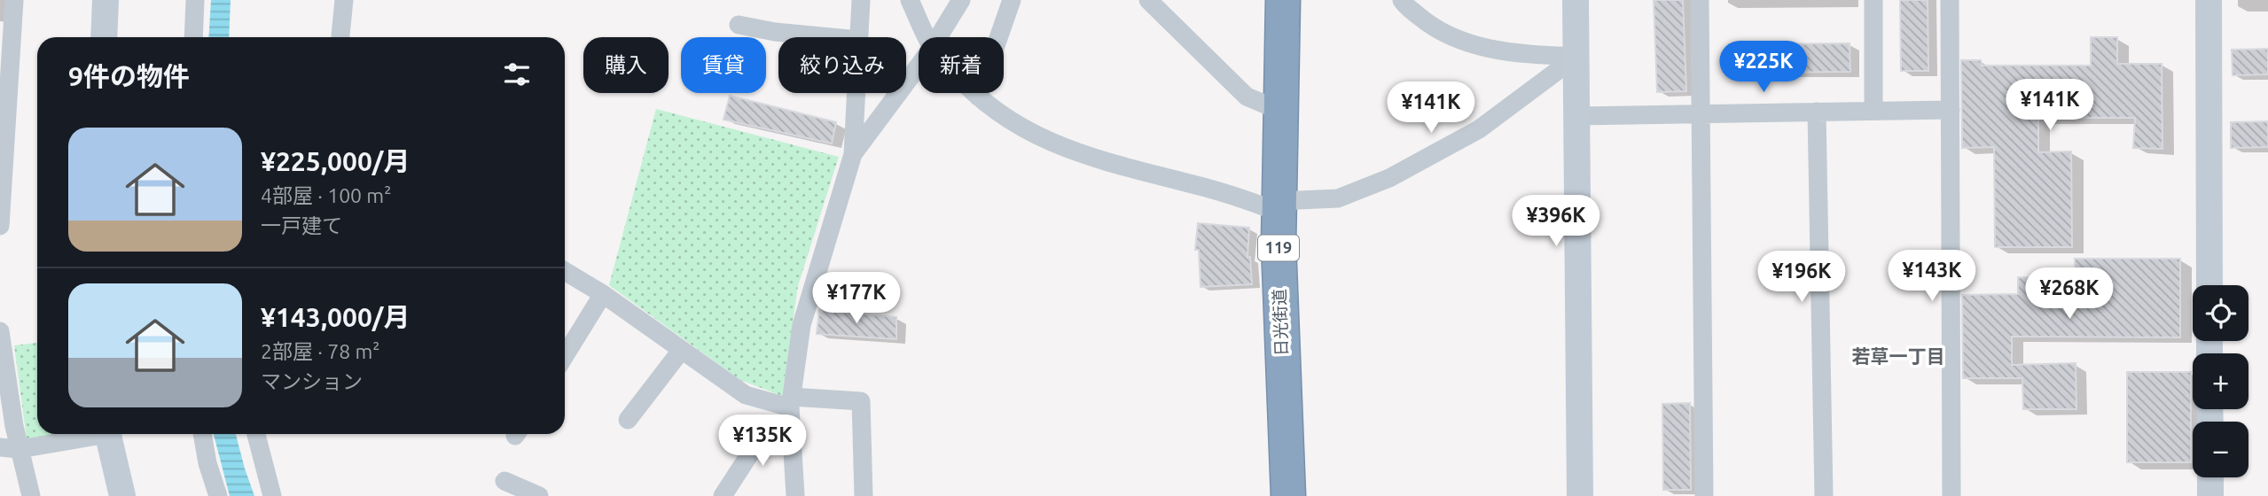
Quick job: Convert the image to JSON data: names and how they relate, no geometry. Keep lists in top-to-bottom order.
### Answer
{
  "streets": {
    "highway": ["119", "日光街道"]
  },
  "districts": ["若草一丁目"],
  "page": {
    "chip": [
      "購入",
      "賃貸",
      "絞り込み",
      "新着"
    ],
    "heading": "9件の物件",
    "price": [
      "¥225K",
      "¥141K",
      "¥141K",
      "¥396K",
      "¥143K",
      "¥196K",
      "¥268K",
      "¥177K",
      "¥135K"
    ],
    "list": [
      {
        "name": "¥225,000/月",
        "note": "4部屋 · 100 m² · 一戸建て"
      },
      {
        "name": "¥143,000/月",
        "note": "2部屋 · 78 m² · マンション"
      }
    ],
    "map_buttons": ["+", "−"]
  }
}
